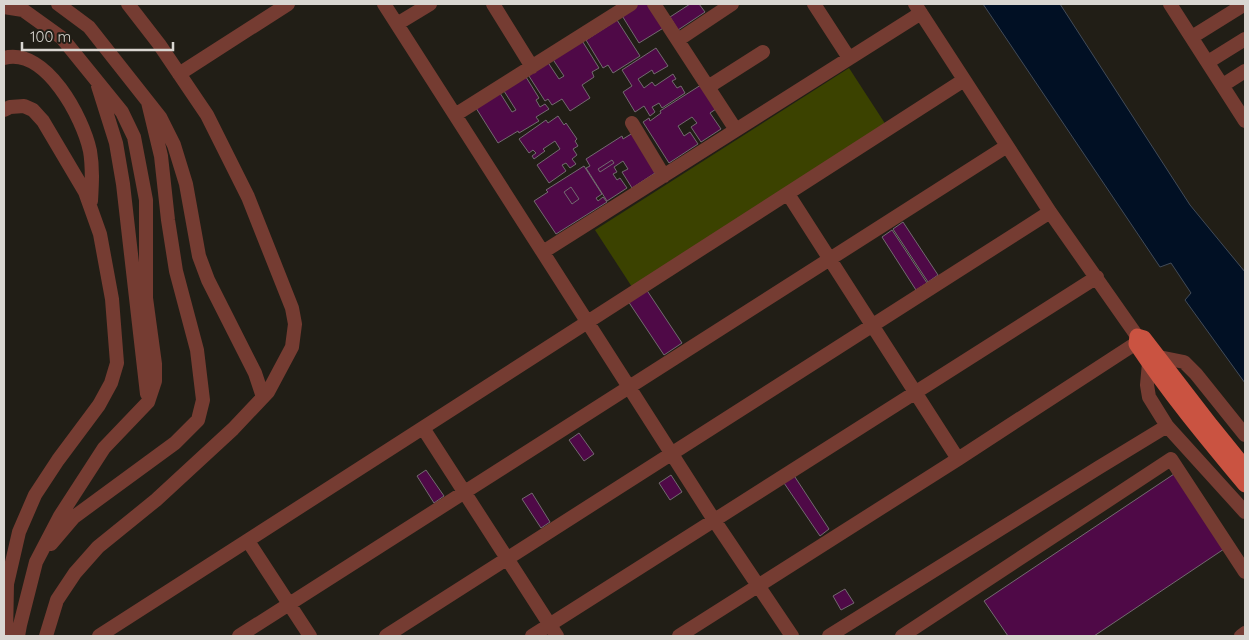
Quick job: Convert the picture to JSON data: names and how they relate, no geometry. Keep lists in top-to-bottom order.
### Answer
{
  "scale_bar": "100 m"
}
